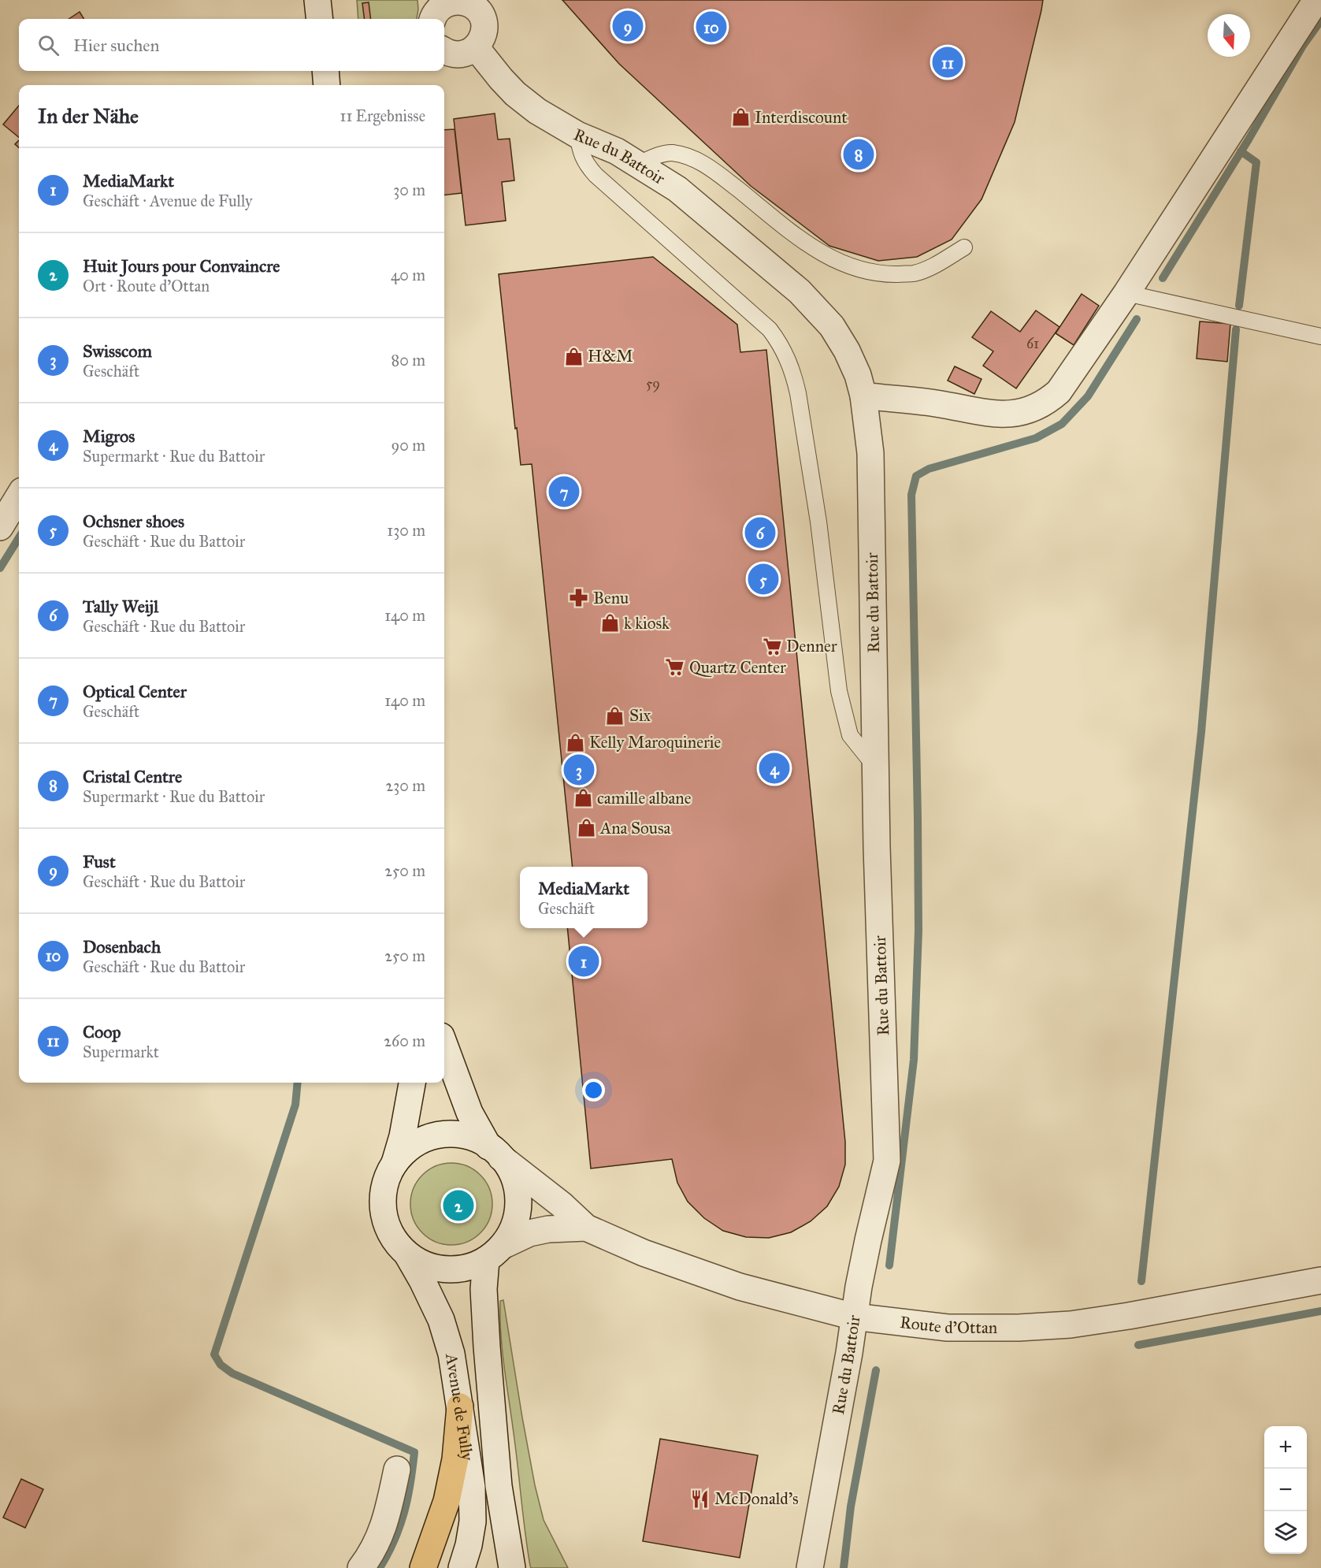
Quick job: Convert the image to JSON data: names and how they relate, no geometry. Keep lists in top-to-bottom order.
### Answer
{
  "streets": {
    "street": ["Rue du Battoir", "Route d'Ottan", "Avenue de Fully"]
  },
  "crossings": [
    ["Rue du Battoir", "Route d'Ottan"],
    ["Route d'Ottan", "Avenue de Fully"]
  ],
  "places": {
    "shop": [
      "Interdiscount",
      "H&M",
      "k kiosk",
      "Six",
      "Kelly Maroquinerie",
      "camille albane",
      "Ana Sousa"
    ],
    "pharmacy": ["Benu"],
    "supermarket": ["Denner", "Quartz Center"],
    "restaurant": ["McDonald's"]
  },
  "house_numbers": ["61", "59"],
  "north": "bottom",
  "page": {
    "pins": [
      "9",
      "10",
      "11",
      "8",
      "7",
      "6",
      "5",
      "4",
      "3",
      "1",
      "2"
    ],
    "search": "Hier suchen",
    "heading": ["In der Nähe", "11 Ergebnisse"],
    "list": [
      {
        "mark": "1",
        "name": "MediaMarkt",
        "note": "Geschäft · Avenue de Fully",
        "value": "30 m"
      },
      {
        "mark": "2",
        "name": "Huit Jours pour Convaincre",
        "note": "Ort · Route d'Ottan",
        "value": "40 m"
      },
      {
        "mark": "3",
        "name": "Swisscom",
        "note": "Geschäft",
        "value": "80 m"
      },
      {
        "mark": "4",
        "name": "Migros",
        "note": "Supermarkt · Rue du Battoir",
        "value": "90 m"
      },
      {
        "mark": "5",
        "name": "Ochsner shoes",
        "note": "Geschäft · Rue du Battoir",
        "value": "130 m"
      },
      {
        "mark": "6",
        "name": "Tally Weijl",
        "note": "Geschäft · Rue du Battoir",
        "value": "140 m"
      },
      {
        "mark": "7",
        "name": "Optical Center",
        "note": "Geschäft",
        "value": "140 m"
      },
      {
        "mark": "8",
        "name": "Cristal Centre",
        "note": "Supermarkt · Rue du Battoir",
        "value": "230 m"
      },
      {
        "mark": "9",
        "name": "Fust",
        "note": "Geschäft · Rue du Battoir",
        "value": "250 m"
      },
      {
        "mark": "10",
        "name": "Dosenbach",
        "note": "Geschäft · Rue du Battoir",
        "value": "250 m"
      },
      {
        "mark": "11",
        "name": "Coop",
        "note": "Supermarkt",
        "value": "260 m"
      }
    ],
    "popup": ["MediaMarkt", "Geschäft"],
    "map_buttons": ["+", "−"]
  }
}
